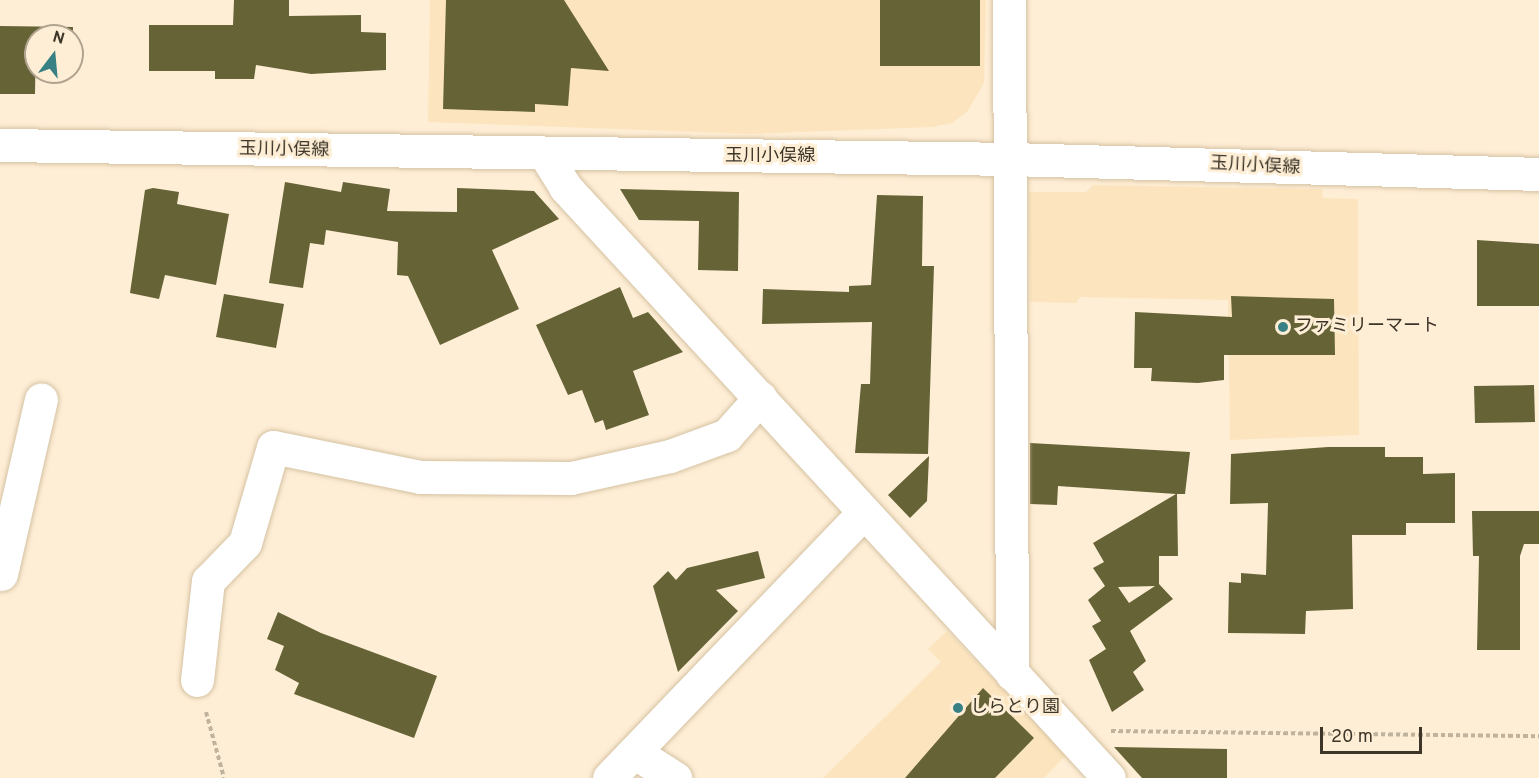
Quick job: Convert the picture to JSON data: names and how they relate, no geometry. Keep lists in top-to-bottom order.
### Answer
{
  "streets": {
    "street": ["玉川小俣線"]
  },
  "places": ["ファミリーマート", "しらとり園"],
  "scale_bar": "20 m",
  "north": "top"
}
